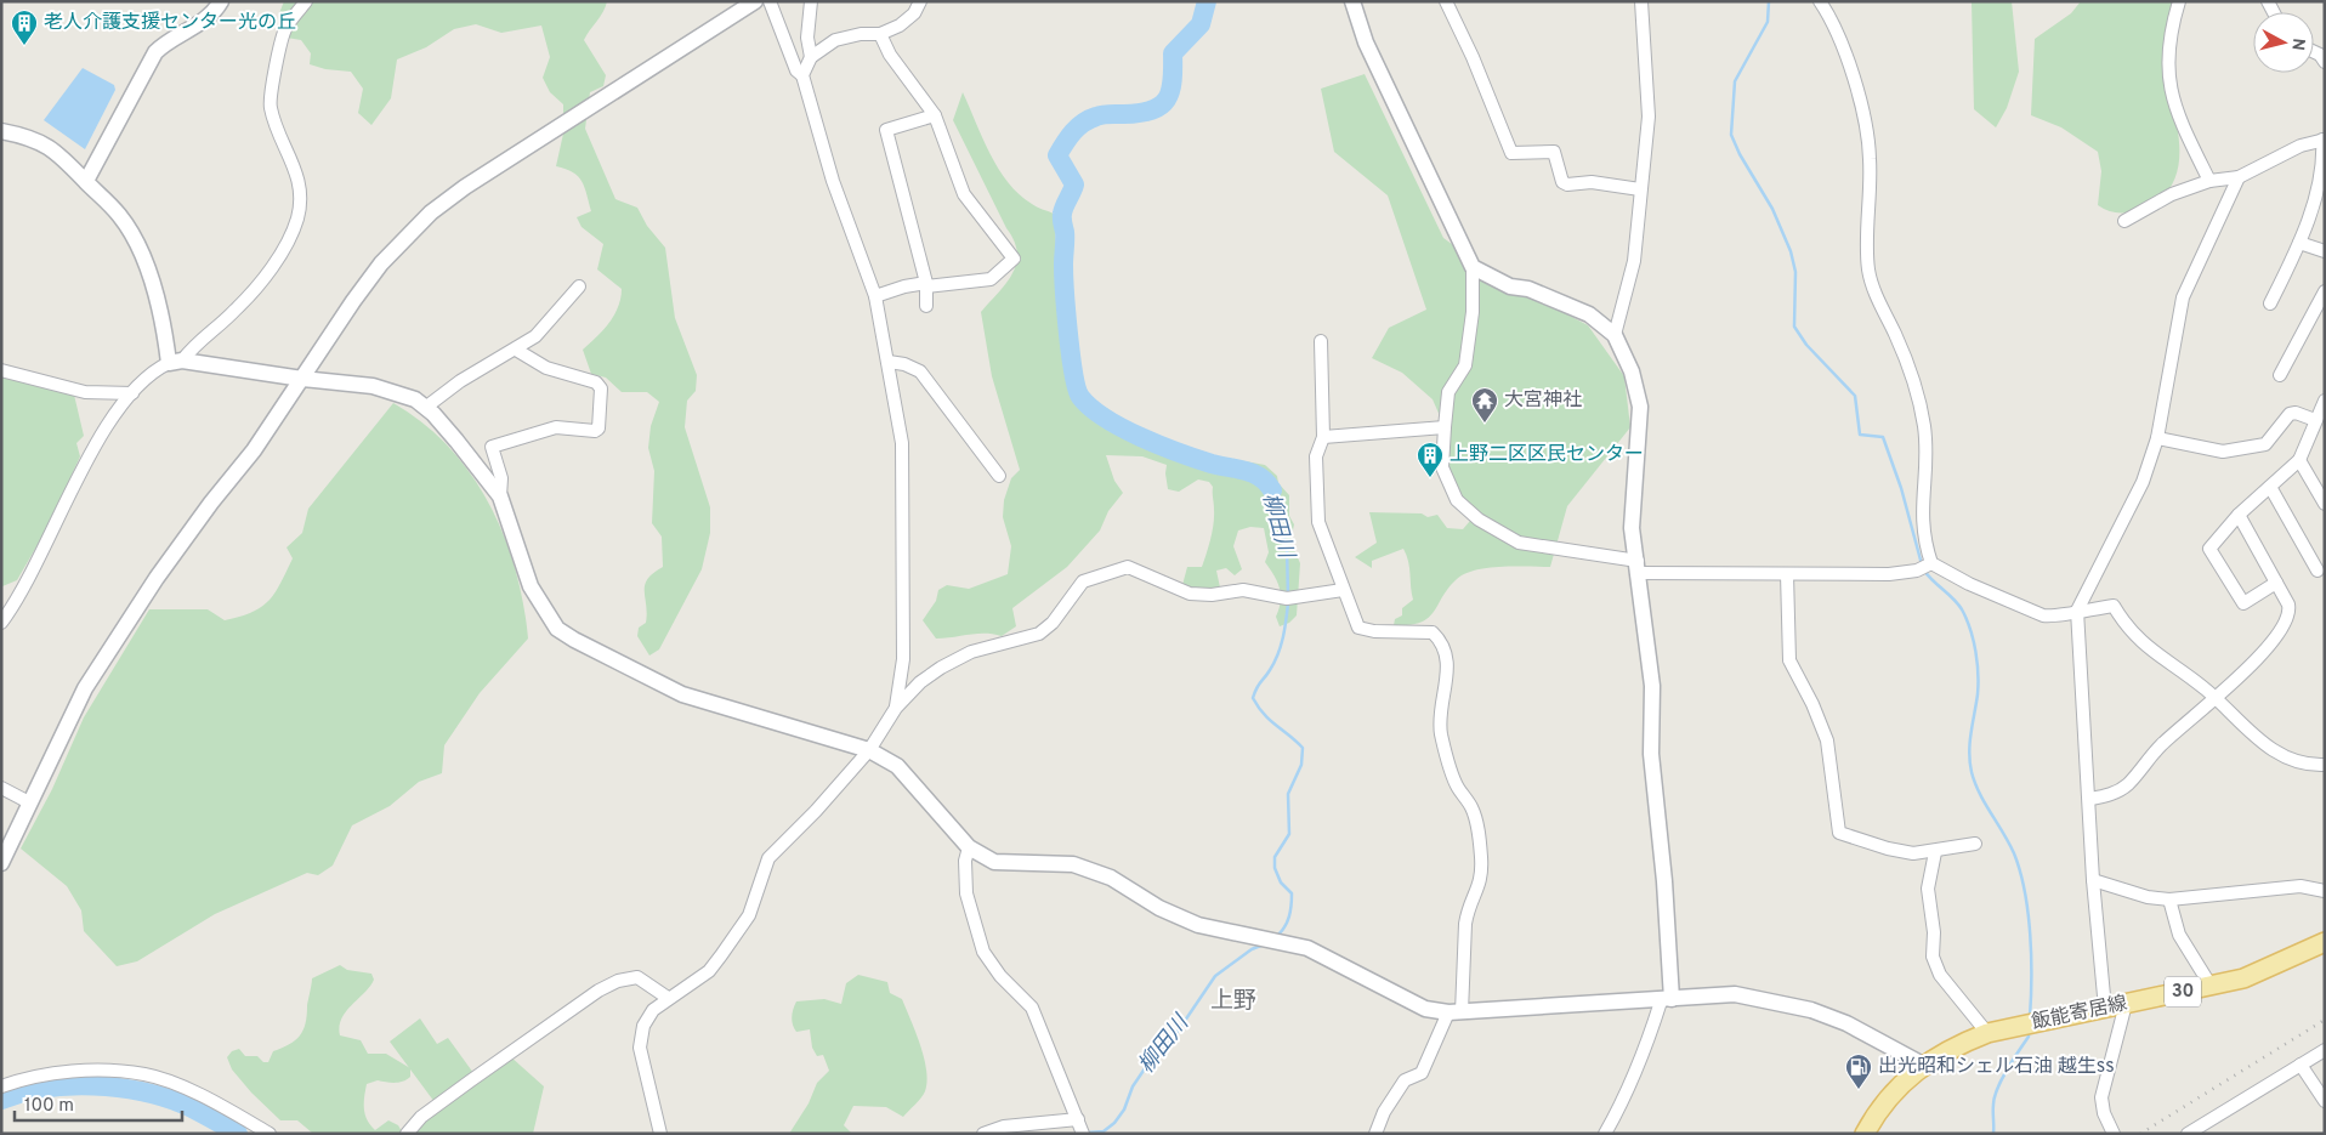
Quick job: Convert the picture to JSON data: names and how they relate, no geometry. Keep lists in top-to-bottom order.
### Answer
{
  "streets": {
    "main road": ["30", "飯能寄居線"]
  },
  "districts": ["上野"],
  "water": ["柳田川"],
  "places": {
    "building": ["老人介護支援センター光の丘", "上野二区区民センター"],
    "temple": ["大宮神社"],
    "fuel station": ["出光昭和シェル石油 越生ss"]
  },
  "scale_bar": "100 m",
  "north": "right"
}
